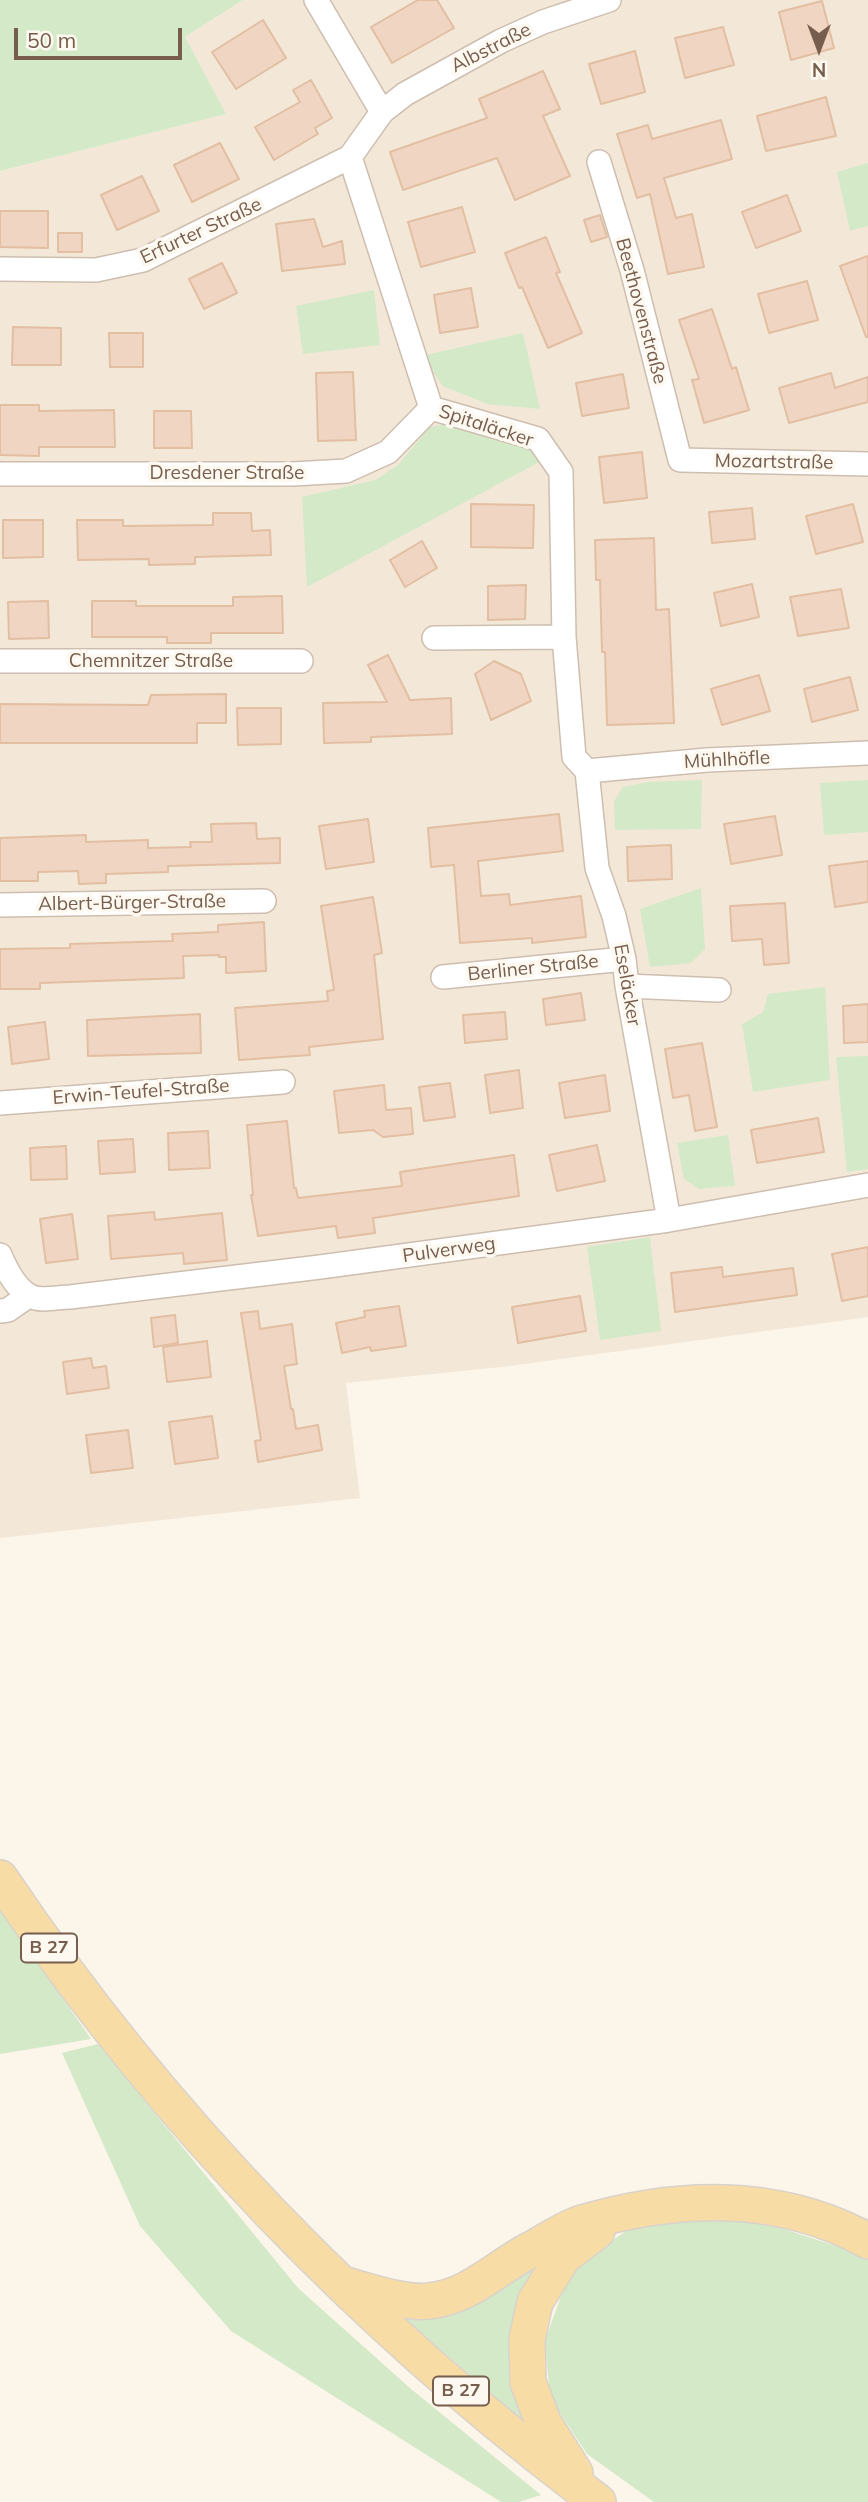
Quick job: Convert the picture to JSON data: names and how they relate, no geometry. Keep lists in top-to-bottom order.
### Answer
{
  "streets": {
    "main road": ["B 27"],
    "street": [
      "Albstraße",
      "Erfurter Straße",
      "Beethovenstraße",
      "Spitaläcker",
      "Mozartstraße",
      "Dresdener Straße",
      "Chemnitzer Straße",
      "Mühlhöfle",
      "Albert-Bürger-Straße",
      "Berliner Straße",
      "Eseläcker",
      "Erwin-Teufel-Straße",
      "Pulverweg"
    ]
  },
  "crossings": [
    ["Erfurter Straße", "Spitaläcker"],
    ["Beethovenstraße", "Mozartstraße"],
    ["Spitaläcker", "Dresdener Straße"],
    ["Spitaläcker", "Mühlhöfle"],
    ["Spitaläcker", "Eseläcker"],
    ["Mühlhöfle", "Eseläcker"],
    ["Berliner Straße", "Eseläcker"],
    ["Eseläcker", "Pulverweg"]
  ],
  "scale_bar": "50 m",
  "north": "bottom"
}
